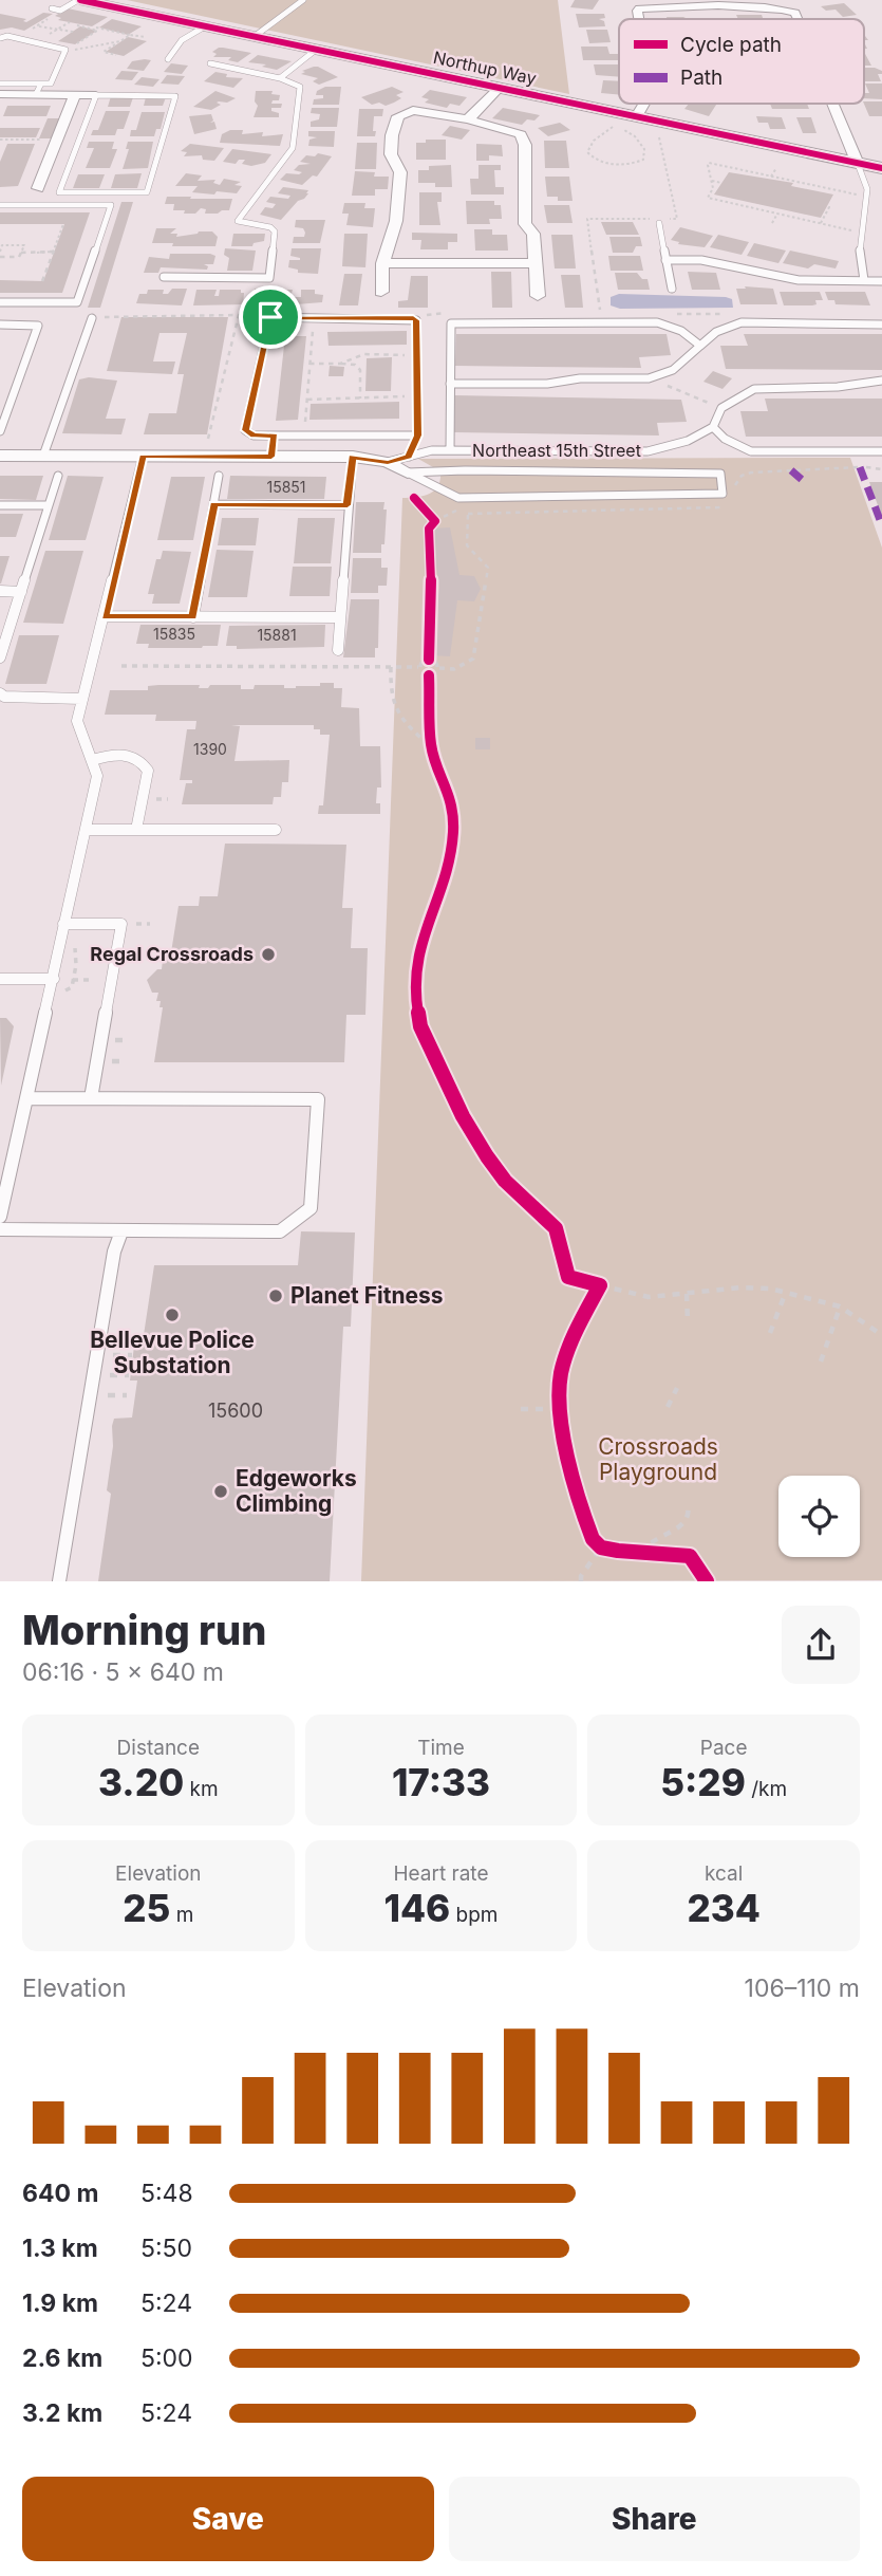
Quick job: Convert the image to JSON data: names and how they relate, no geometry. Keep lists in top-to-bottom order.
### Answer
{
  "streets": {
    "street": ["Northup Way"],
    "lane": ["Northeast 15th Street"]
  },
  "parks": ["Crossroads Playground"],
  "places": [
    "Regal Crossroads",
    "Planet Fitness",
    "Bellevue Police Substation",
    "Edgeworks Climbing"
  ],
  "house_numbers": [
    "15851",
    "15835",
    "15881",
    "1390",
    "15600"
  ],
  "legend": ["Cycle path", "Path"],
  "page": {
    "heading": ["Morning run", "06:16 · 5 × 640 m"],
    "stats": [
      ["Distance", "3.20 km"],
      ["Time", "17:33"],
      ["Pace", "5:29 /km"],
      ["Elevation", "25 m"],
      ["Heart rate", "146 bpm"],
      ["kcal", "234"]
    ],
    "chart": ["Elevation", "106–110 m"],
    "list": [
      {
        "name": "640 m",
        "note": "5:48"
      },
      {
        "name": "1.3 km",
        "note": "5:50"
      },
      {
        "name": "1.9 km",
        "note": "5:24"
      },
      {
        "name": "2.6 km",
        "note": "5:00"
      },
      {
        "name": "3.2 km",
        "note": "5:24"
      }
    ],
    "buttons": ["Save", "Share"]
  }
}
